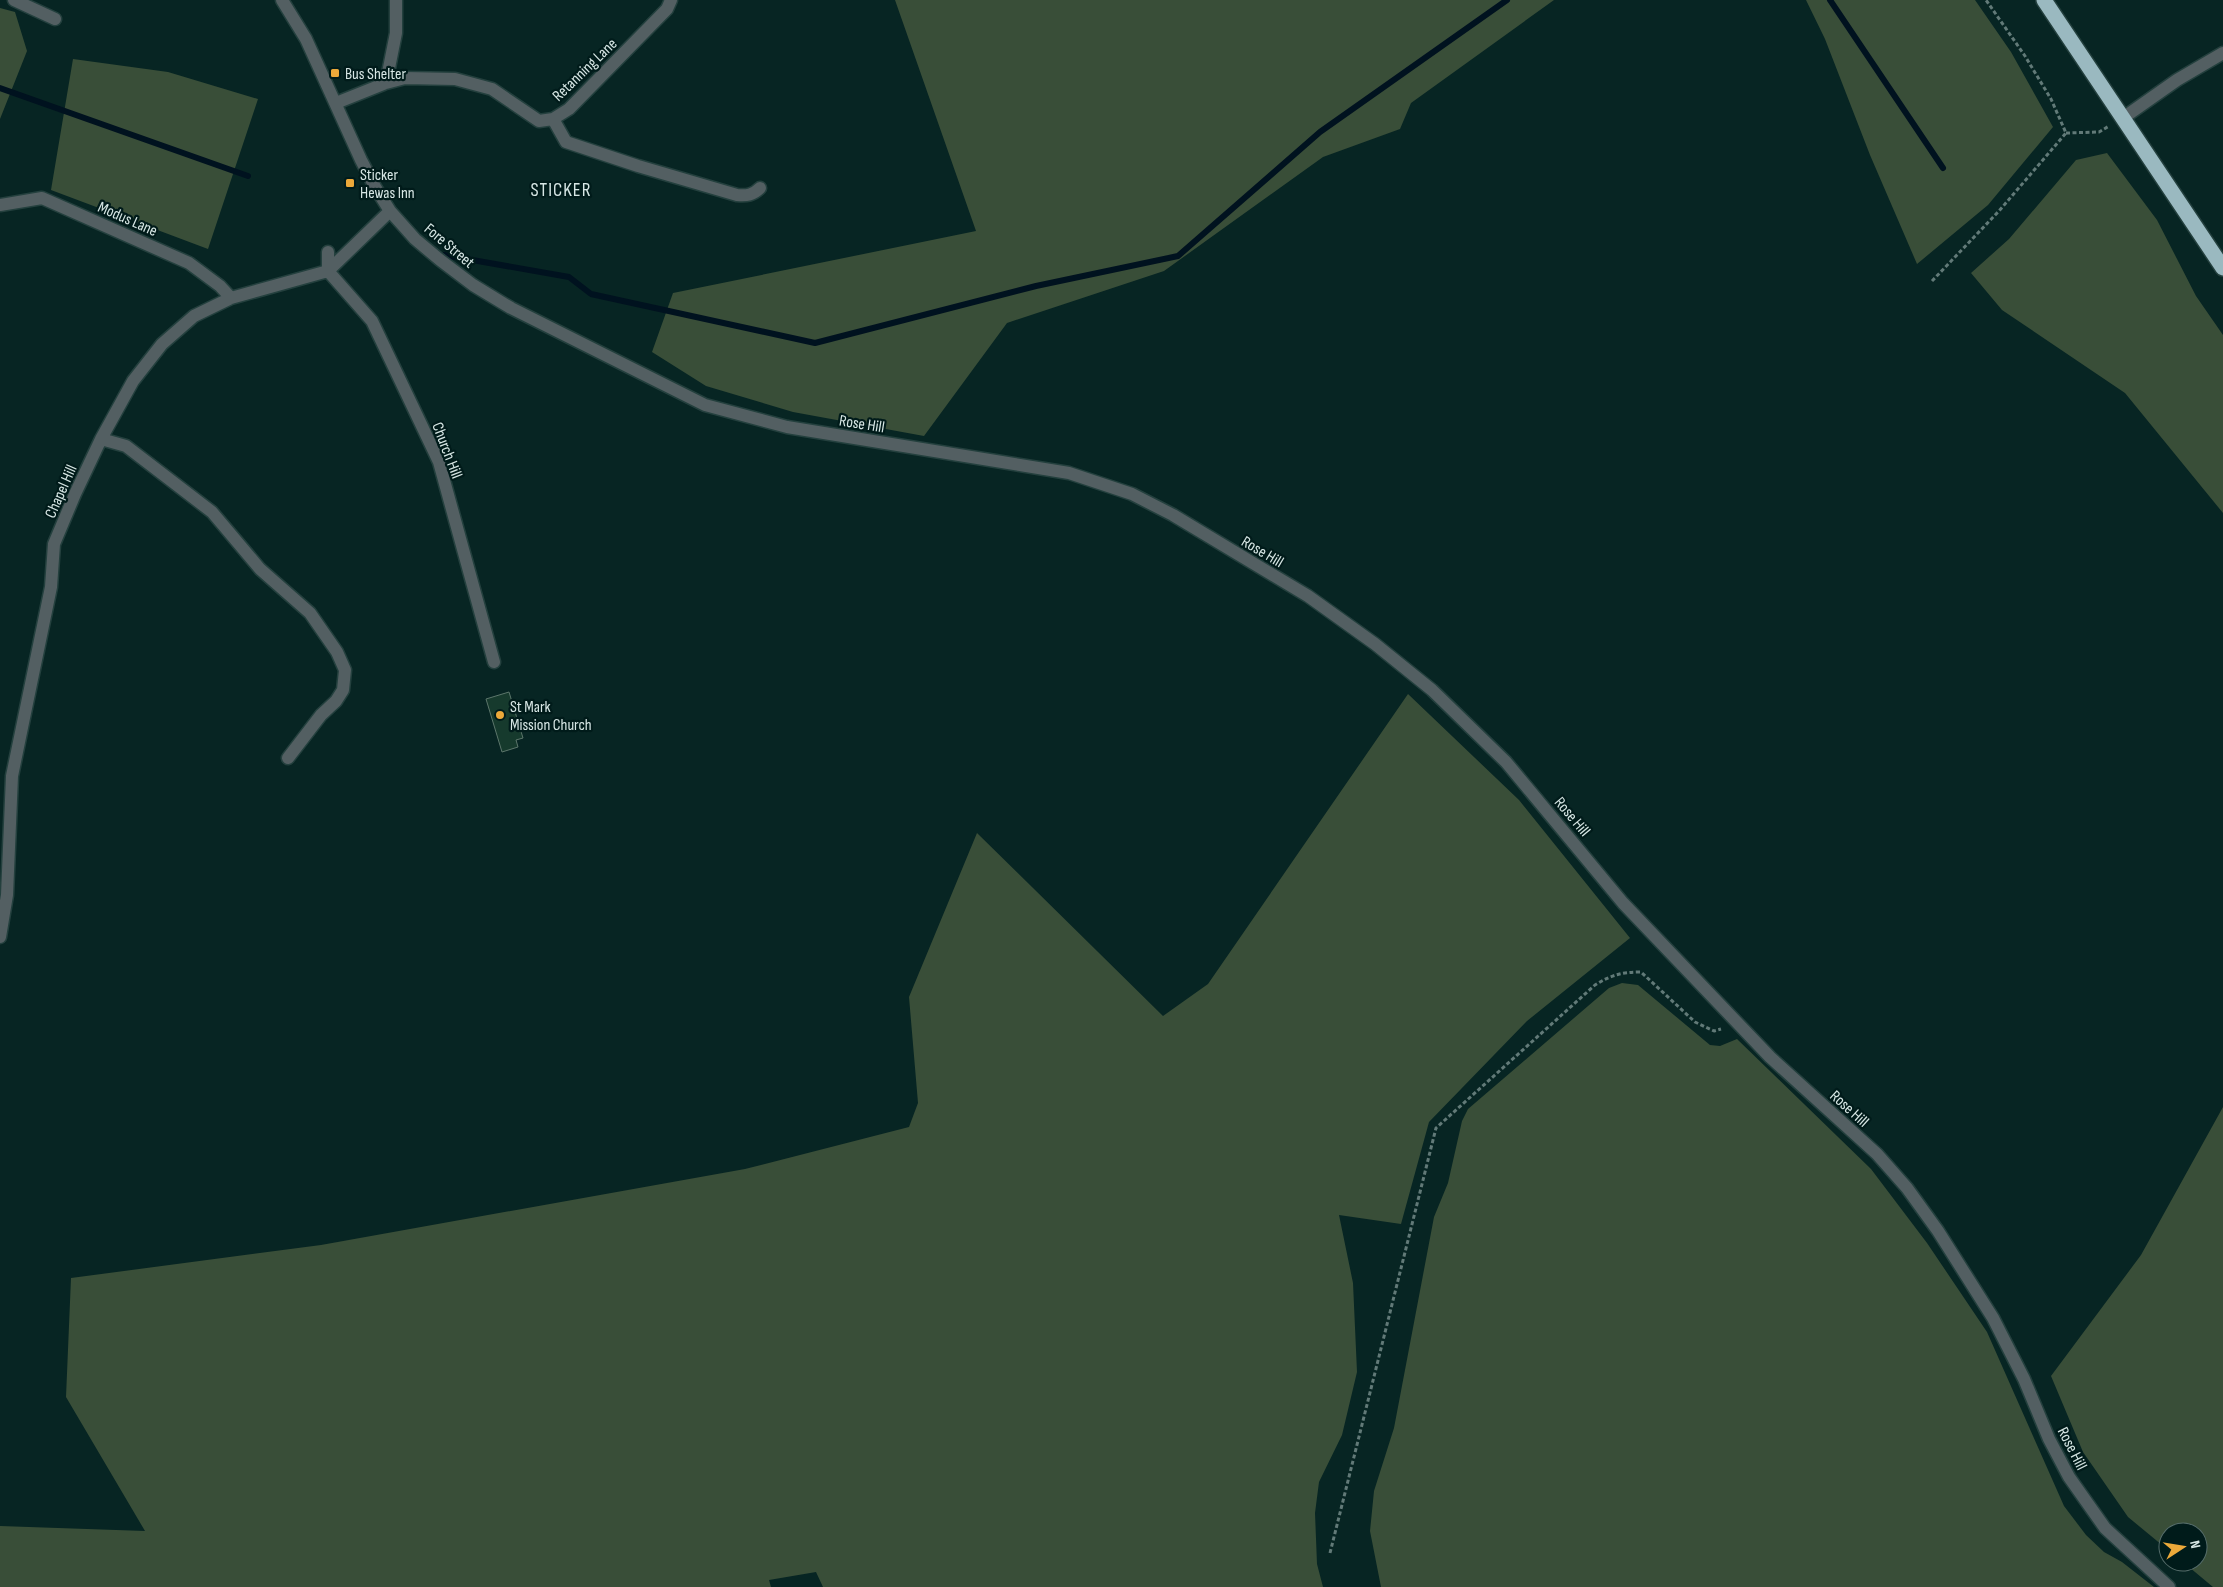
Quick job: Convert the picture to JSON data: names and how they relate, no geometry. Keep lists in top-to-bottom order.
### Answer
{
  "streets": {
    "street": [
      "Retanning Lane",
      "Modus Lane",
      "Fore Street",
      "Rose Hill",
      "Church Hill",
      "Chapel Hill"
    ]
  },
  "crossings": [
    ["Retanning Lane", "Fore Street"],
    ["Modus Lane", "Chapel Hill"],
    ["Fore Street", "Rose Hill"],
    ["Fore Street", "Chapel Hill"],
    ["Church Hill", "Chapel Hill"]
  ],
  "districts": ["STICKER"],
  "places": {
    "transit": ["Bus Shelter", "Sticker Hewas Inn"],
    "other": ["St Mark Mission Church"]
  },
  "north": "right"
}
